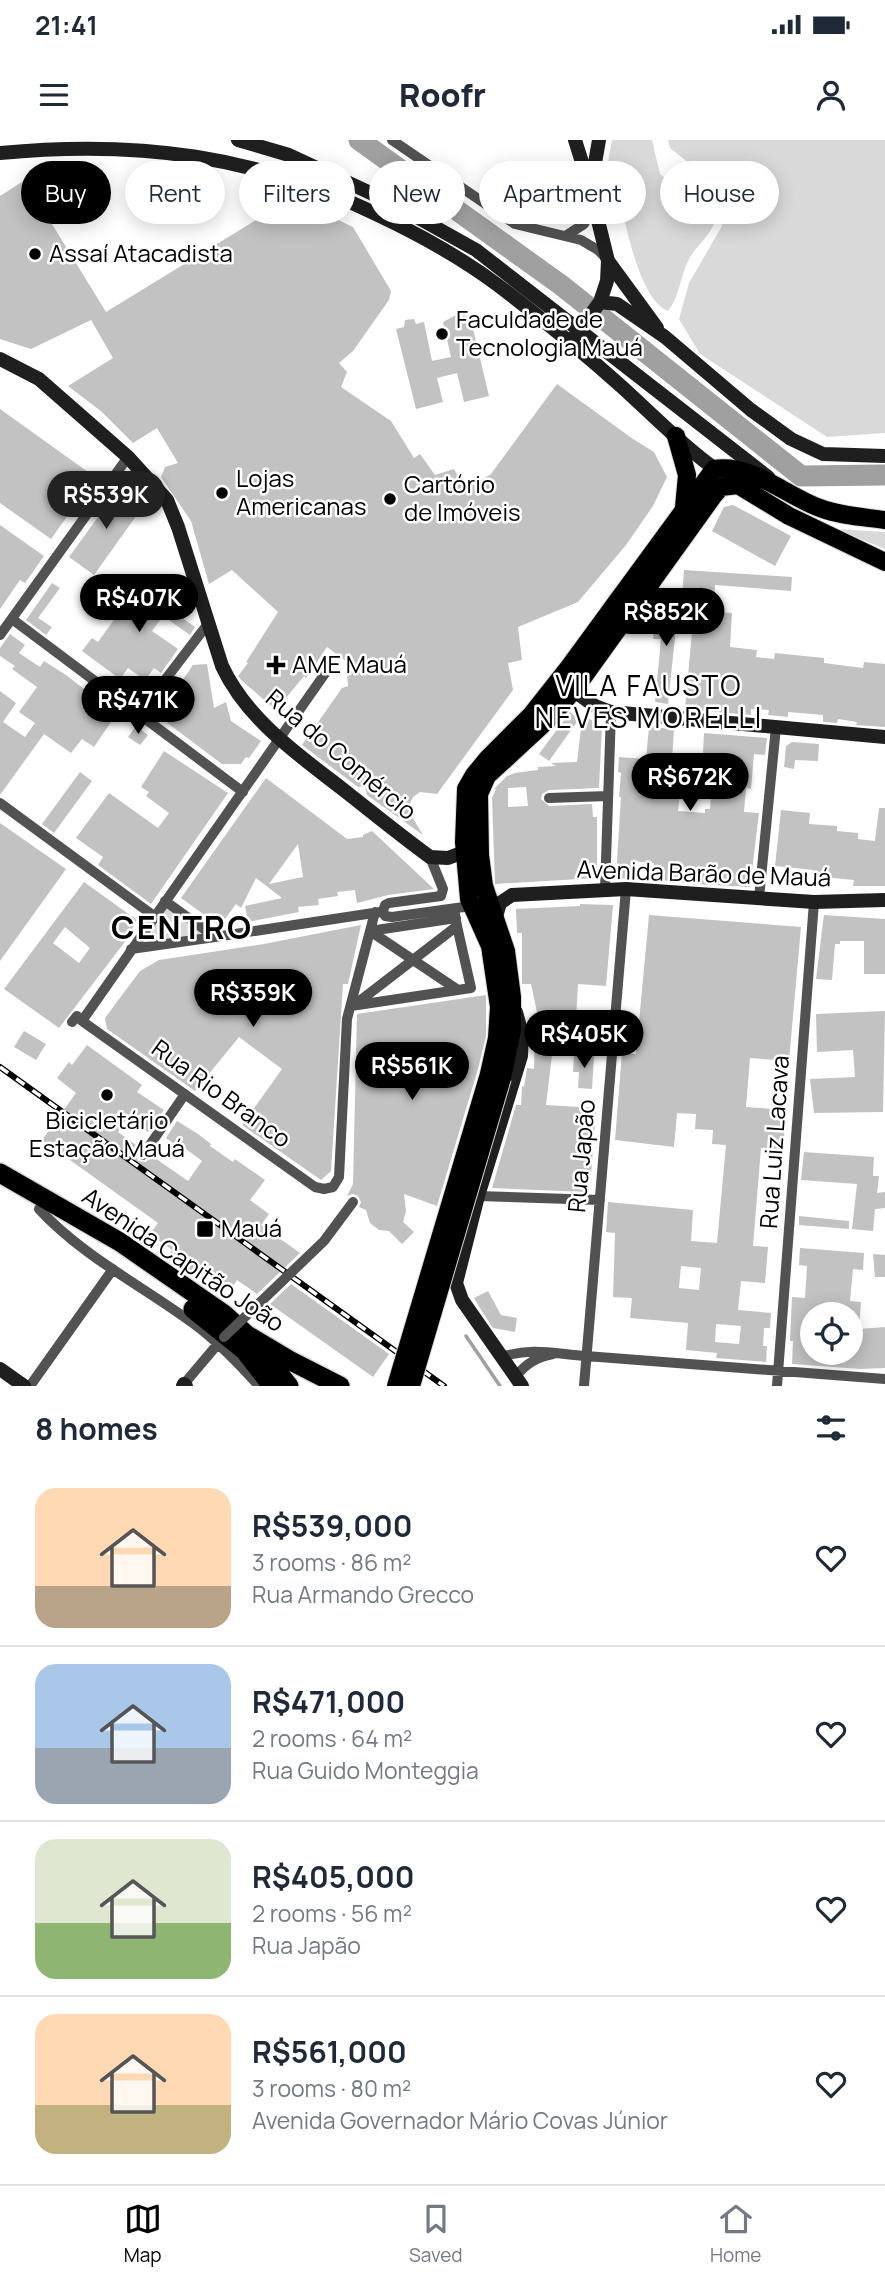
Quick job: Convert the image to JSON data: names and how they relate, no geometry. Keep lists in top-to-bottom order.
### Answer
{
  "streets": {
    "highway": ["Avenida Capitão João"],
    "main road": ["Rua do Comércio", "Avenida Barão de Mauá"],
    "street": ["Rua Rio Branco", "Rua Luiz Lacava", "Rua Japão"]
  },
  "crossings": [
    ["Avenida Barão de Mauá", "Rua Luiz Lacava"],
    ["Avenida Barão de Mauá", "Rua Japão"]
  ],
  "districts": ["VILA FAUSTO NEVES MORELLI", "CENTRO"],
  "places": {
    "other": [
      "Assaí Atacadista",
      "Faculdade de Tecnologia Mauá",
      "Lojas Americanas",
      "Cartório de Imóveis",
      "Bicicletário Estação Mauá"
    ],
    "health": ["AME Mauá"],
    "transit": ["Mauá"]
  },
  "page": {
    "status": "21:41",
    "header": "Roofr",
    "chip": [
      "Buy",
      "Rent",
      "Filters",
      "New",
      "Apartment",
      "House"
    ],
    "price": [
      "R$539K",
      "R$407K",
      "R$852K",
      "R$471K",
      "R$672K",
      "R$359K",
      "R$405K",
      "R$561K"
    ],
    "heading": "8 homes",
    "list": [
      {
        "name": "R$539,000",
        "note": "3 rooms · 86 m² · Rua Armando Grecco"
      },
      {
        "name": "R$471,000",
        "note": "2 rooms · 64 m² · Rua Guido Monteggia"
      },
      {
        "name": "R$405,000",
        "note": "2 rooms · 56 m² · Rua Japão"
      },
      {
        "name": "R$561,000",
        "note": "3 rooms · 80 m² · Avenida Governador Mário Covas Júnior"
      }
    ],
    "tabs": ["Map", "Saved", "Home"]
  }
}
